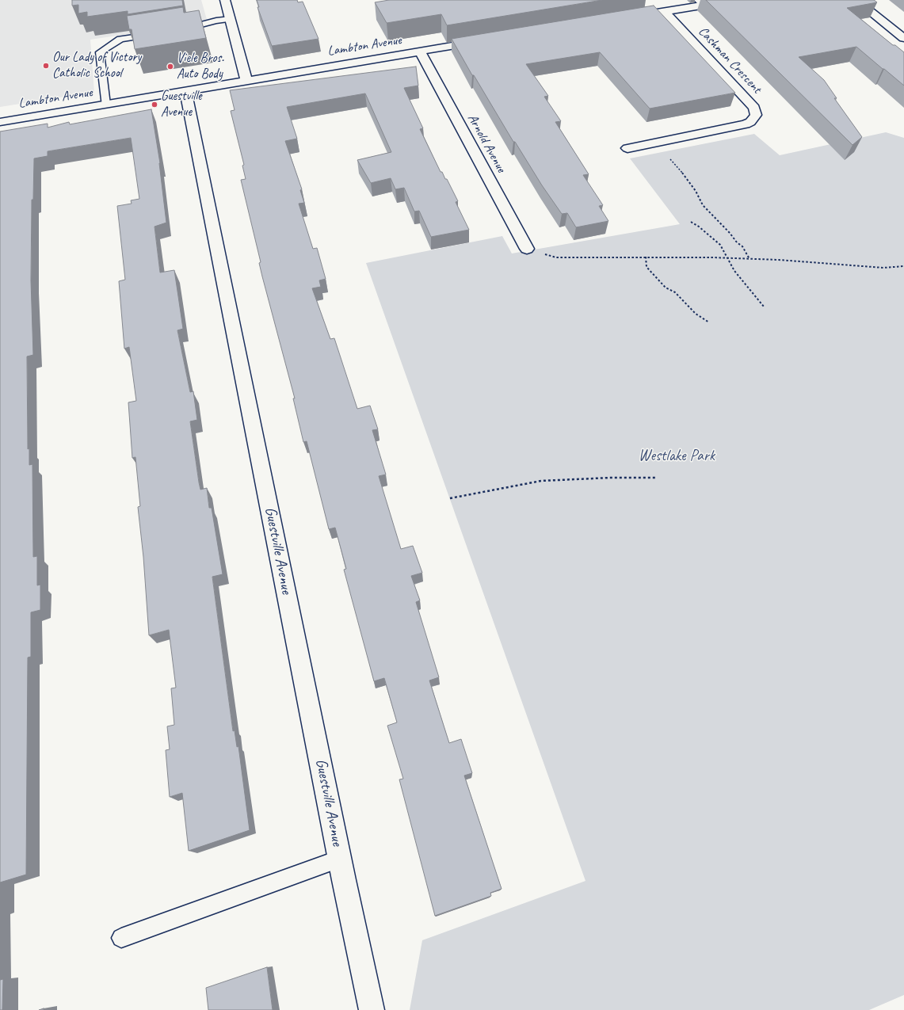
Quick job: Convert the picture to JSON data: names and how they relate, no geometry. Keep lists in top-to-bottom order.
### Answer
{
  "streets": {
    "street": [
      "Lambton Avenue",
      "Cashman Crescent",
      "Arnold Avenue",
      "Guestville Avenue"
    ]
  },
  "crossings": [
    ["Lambton Avenue", "Arnold Avenue"],
    ["Lambton Avenue", "Guestville Avenue"]
  ],
  "parks": ["Westlake Park"],
  "places": ["Our Lady of Victory Catholic School", "Viele Bros. Auto Body", "Guestville Avenue"]
}
